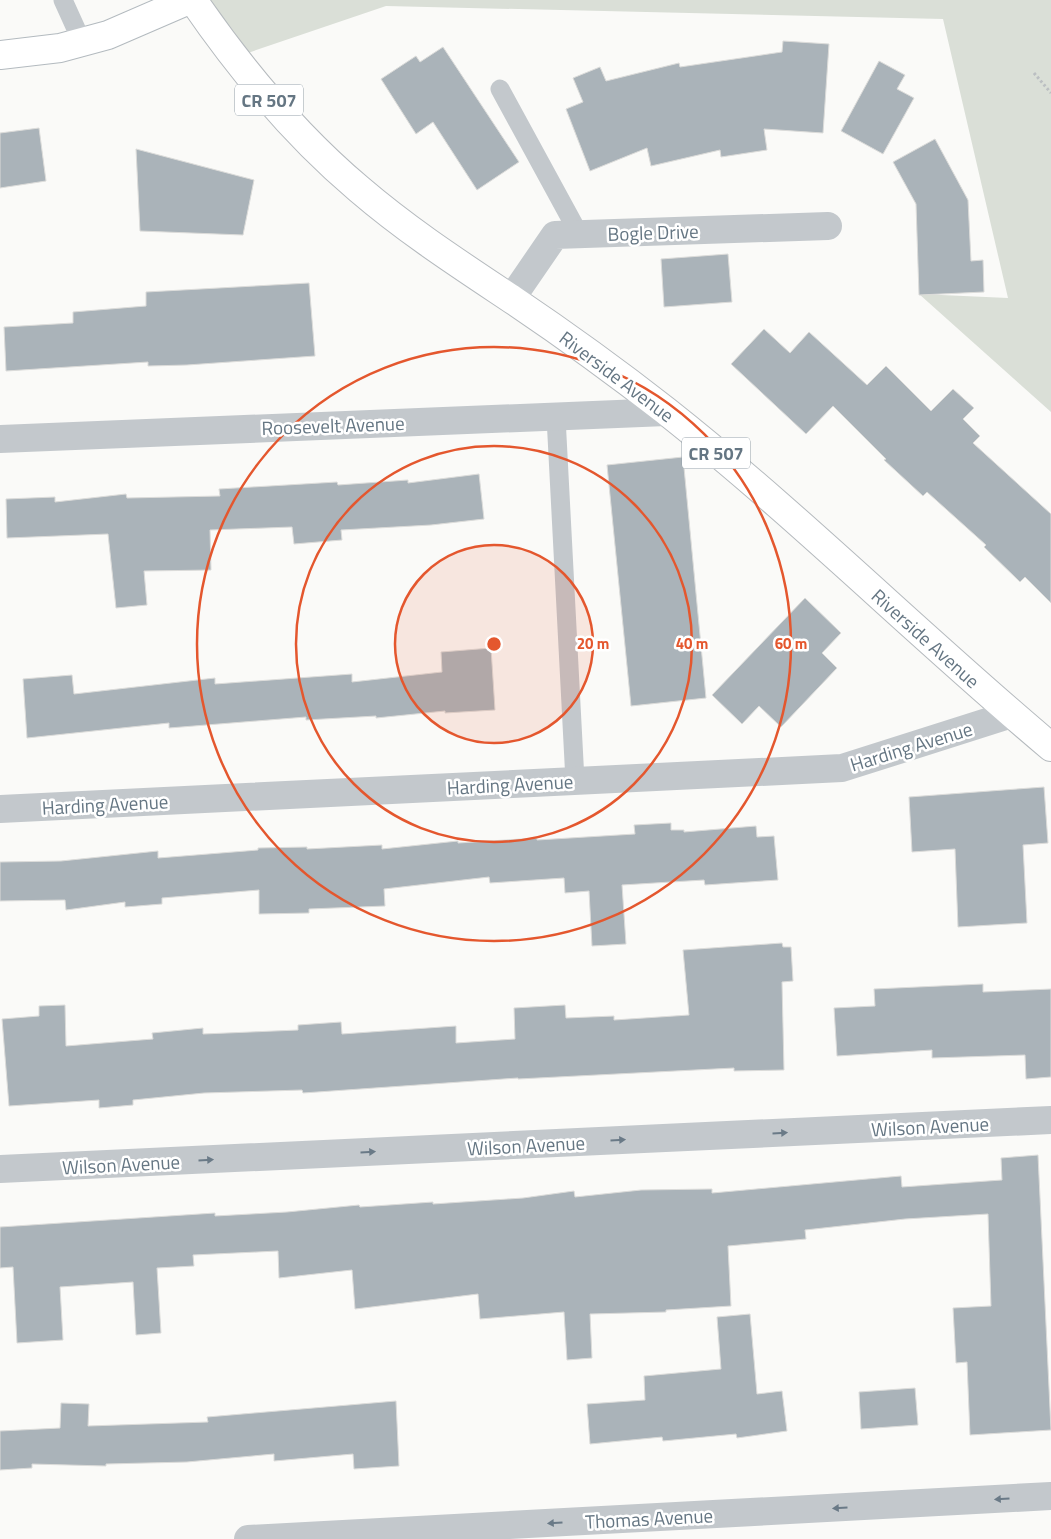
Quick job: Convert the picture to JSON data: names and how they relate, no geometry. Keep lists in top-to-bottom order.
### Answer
{
  "streets": {
    "main road": ["CR 507", "Riverside Avenue"],
    "street": [
      "Bogle Drive",
      "Roosevelt Avenue",
      "Harding Avenue",
      "Wilson Avenue",
      "Thomas Avenue"
    ]
  },
  "crossings": [
    ["Bogle Drive", "Riverside Avenue"],
    ["Riverside Avenue", "Roosevelt Avenue"],
    ["Riverside Avenue", "Harding Avenue"]
  ],
  "one_way": ["Wilson Avenue", "Thomas Avenue"],
  "rings": ["20 m", "40 m", "60 m"]
}
